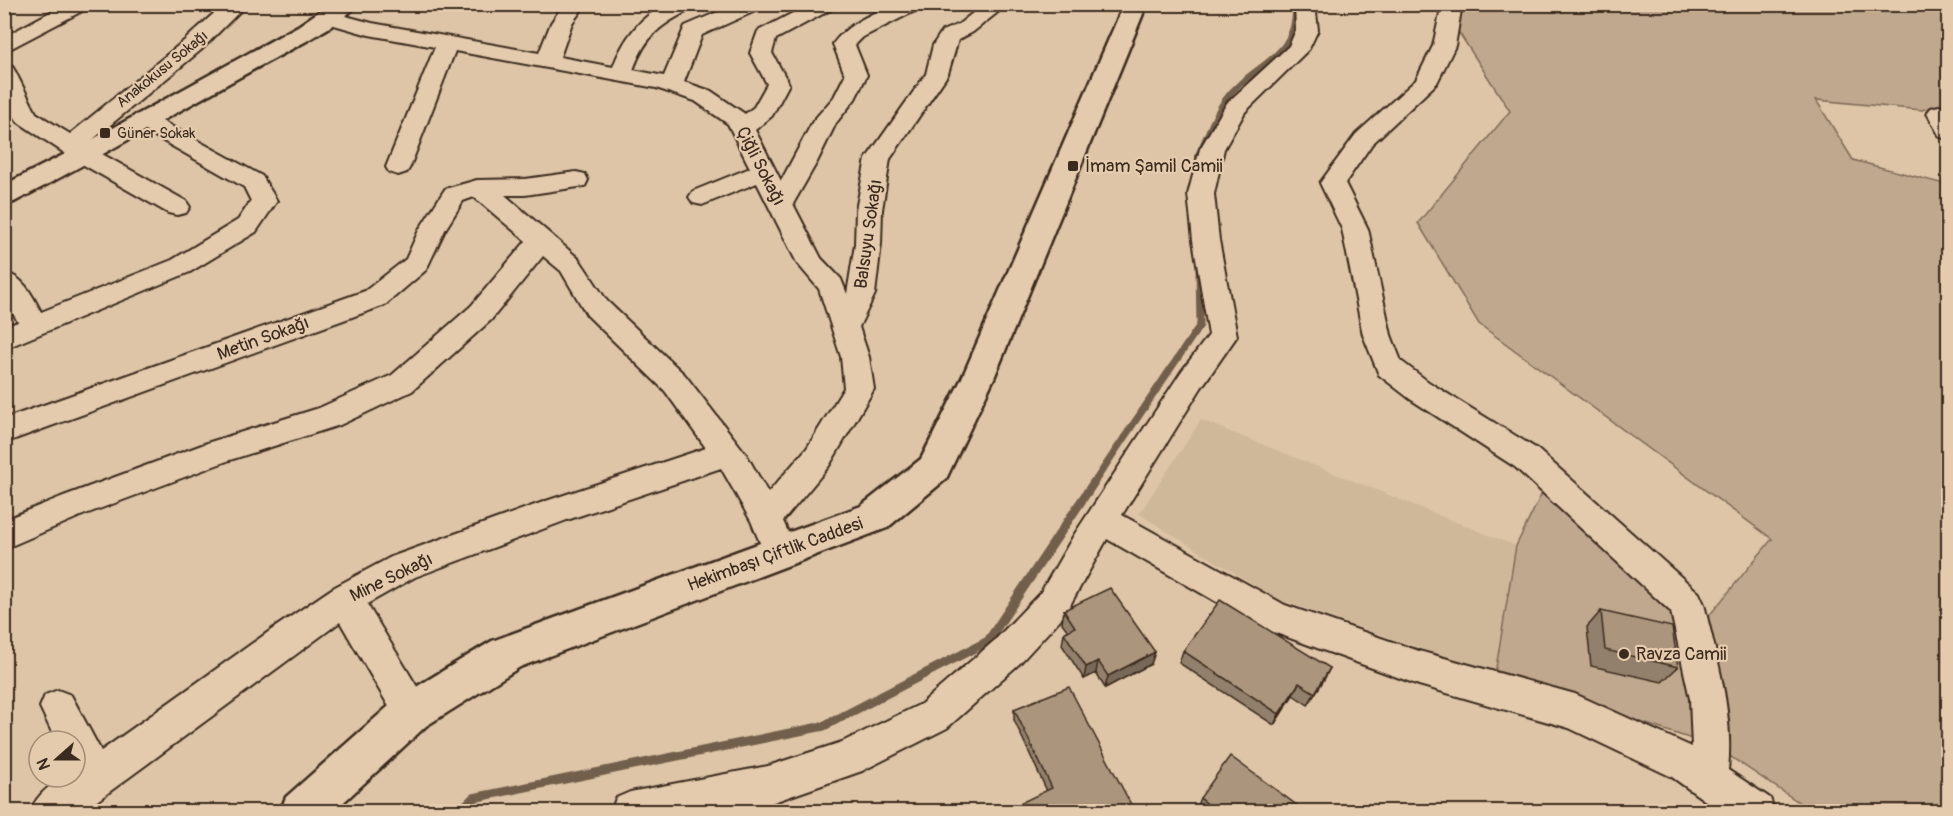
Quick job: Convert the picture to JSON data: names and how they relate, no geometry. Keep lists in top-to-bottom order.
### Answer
{
  "streets": {
    "main road": ["Hekimbaşı Çiftlik Caddesi"],
    "street": [
      "Anakokusu Sokağı",
      "Çiğli Sokağı",
      "Balsuyu Sokağı",
      "Metin Sokağı",
      "Mine Sokağı"
    ]
  },
  "crossings": [
    ["Çiğli Sokağı", "Balsuyu Sokağı"]
  ],
  "places": {
    "transit": ["Güner Sokak", "İmam Şamil Camii"],
    "other": ["Ravza Camii"]
  },
  "north": "left"
}
